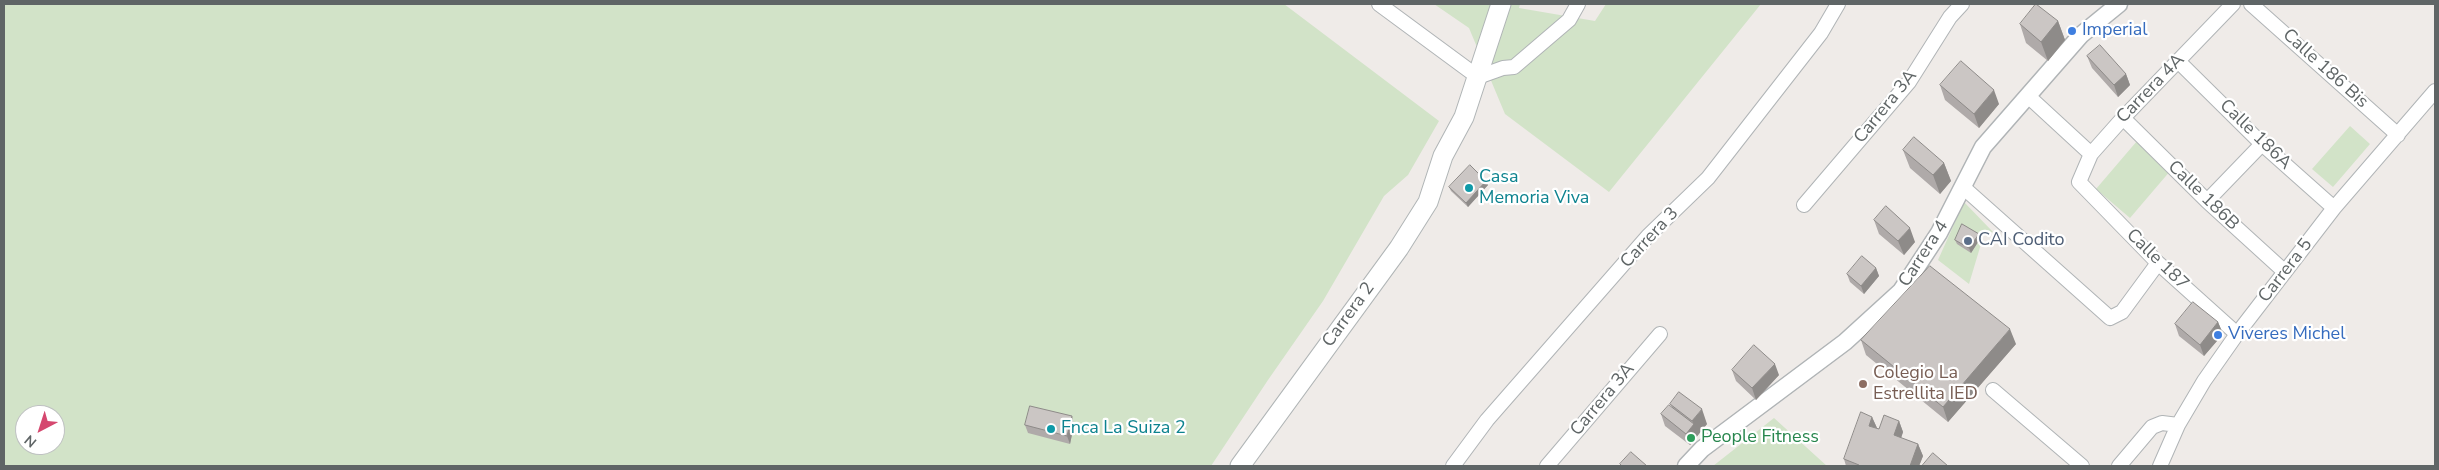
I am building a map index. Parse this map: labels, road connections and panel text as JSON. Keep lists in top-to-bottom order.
{
  "streets": {
    "main road": ["Carrera 2"],
    "street": [
      "Calle 186 Bis",
      "Carrera 4A",
      "Carrera 3A",
      "Calle 186A",
      "Calle 186B",
      "Carrera 3",
      "Carrera 4",
      "Calle 187",
      "Carrera 5"
    ]
  },
  "crossings": [
    ["Calle 186 Bis", "Carrera 5"],
    ["Carrera 4A", "Calle 186A"],
    ["Carrera 4A", "Calle 186B"],
    ["Carrera 4A", "Calle 187"],
    ["Calle 186A", "Carrera 5"],
    ["Calle 186B", "Carrera 5"],
    ["Calle 187", "Carrera 5"]
  ],
  "places": [
    "Imperial",
    "Casa Memoria Viva",
    "CAI Codito",
    "Viveres Michel",
    "Colegio La Estrellita IED",
    "Fnca La Suiza 2",
    "People Fitness"
  ],
  "north": "bottom left"
}
